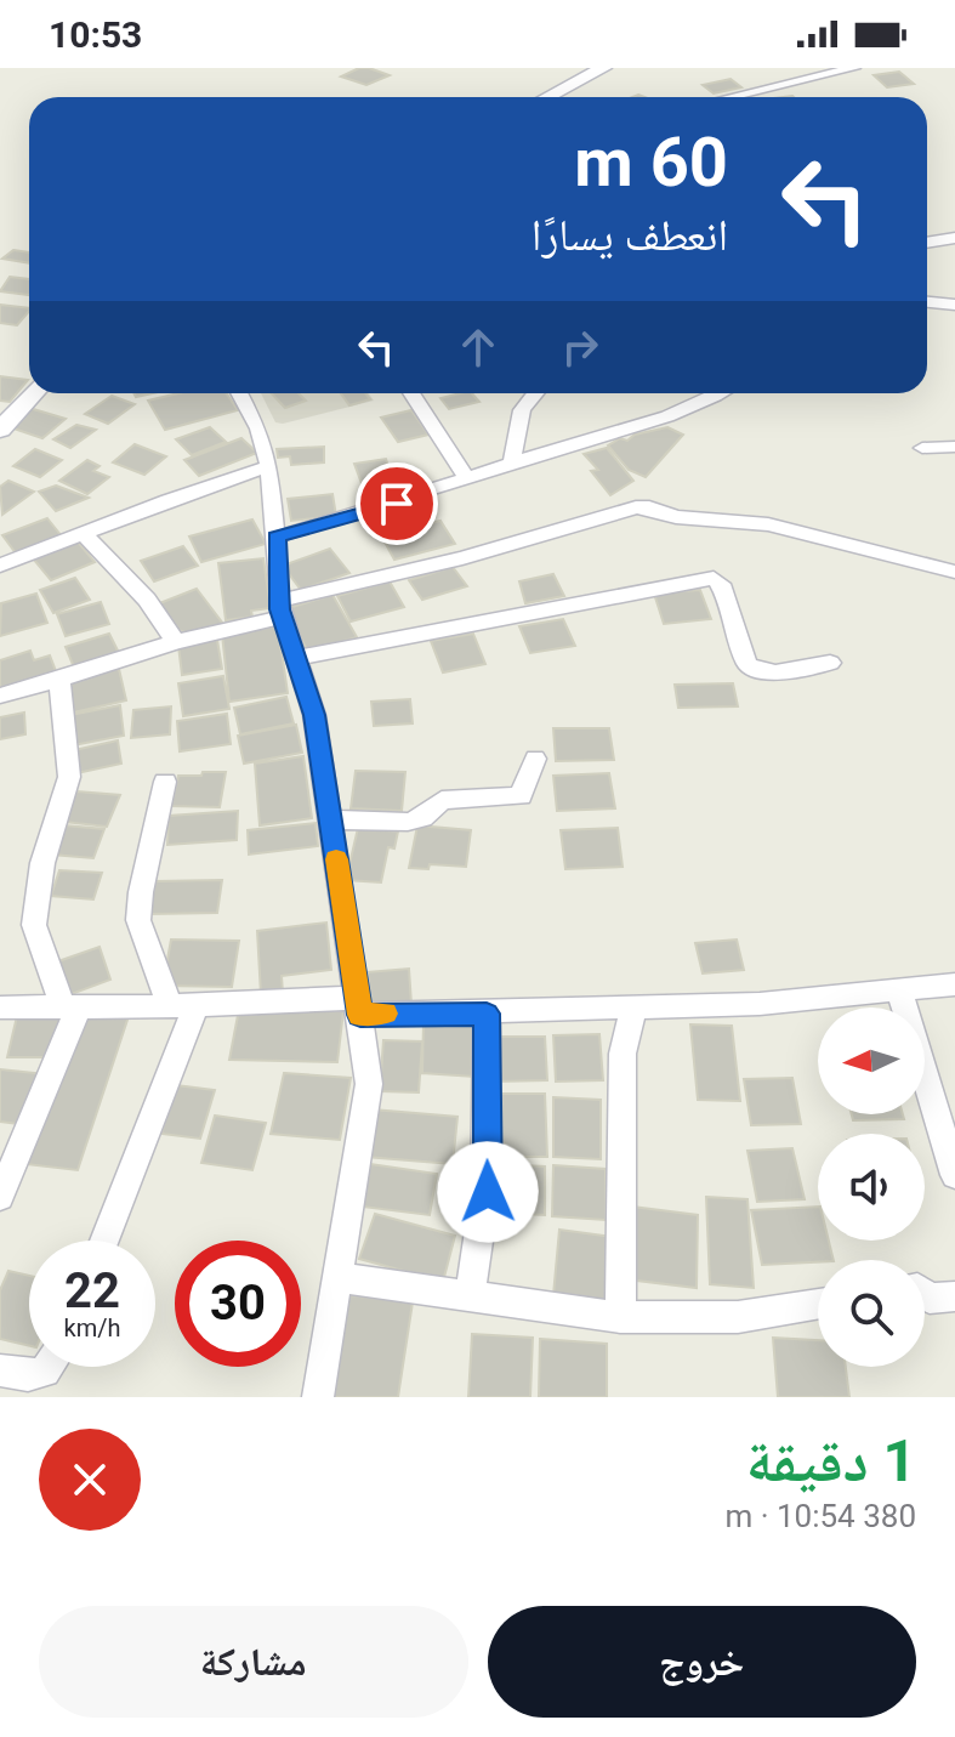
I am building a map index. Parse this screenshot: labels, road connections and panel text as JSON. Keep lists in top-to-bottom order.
{
  "north": "left",
  "page": {
    "status": "10:53",
    "turn": ["60 m", "انعطف يسارًا"],
    "speed": "22 km/h",
    "limit": "30",
    "heading": ["1 دقيقة", "380 m · 10:54"],
    "buttons": ["خروج", "مشاركة"]
  }
}
